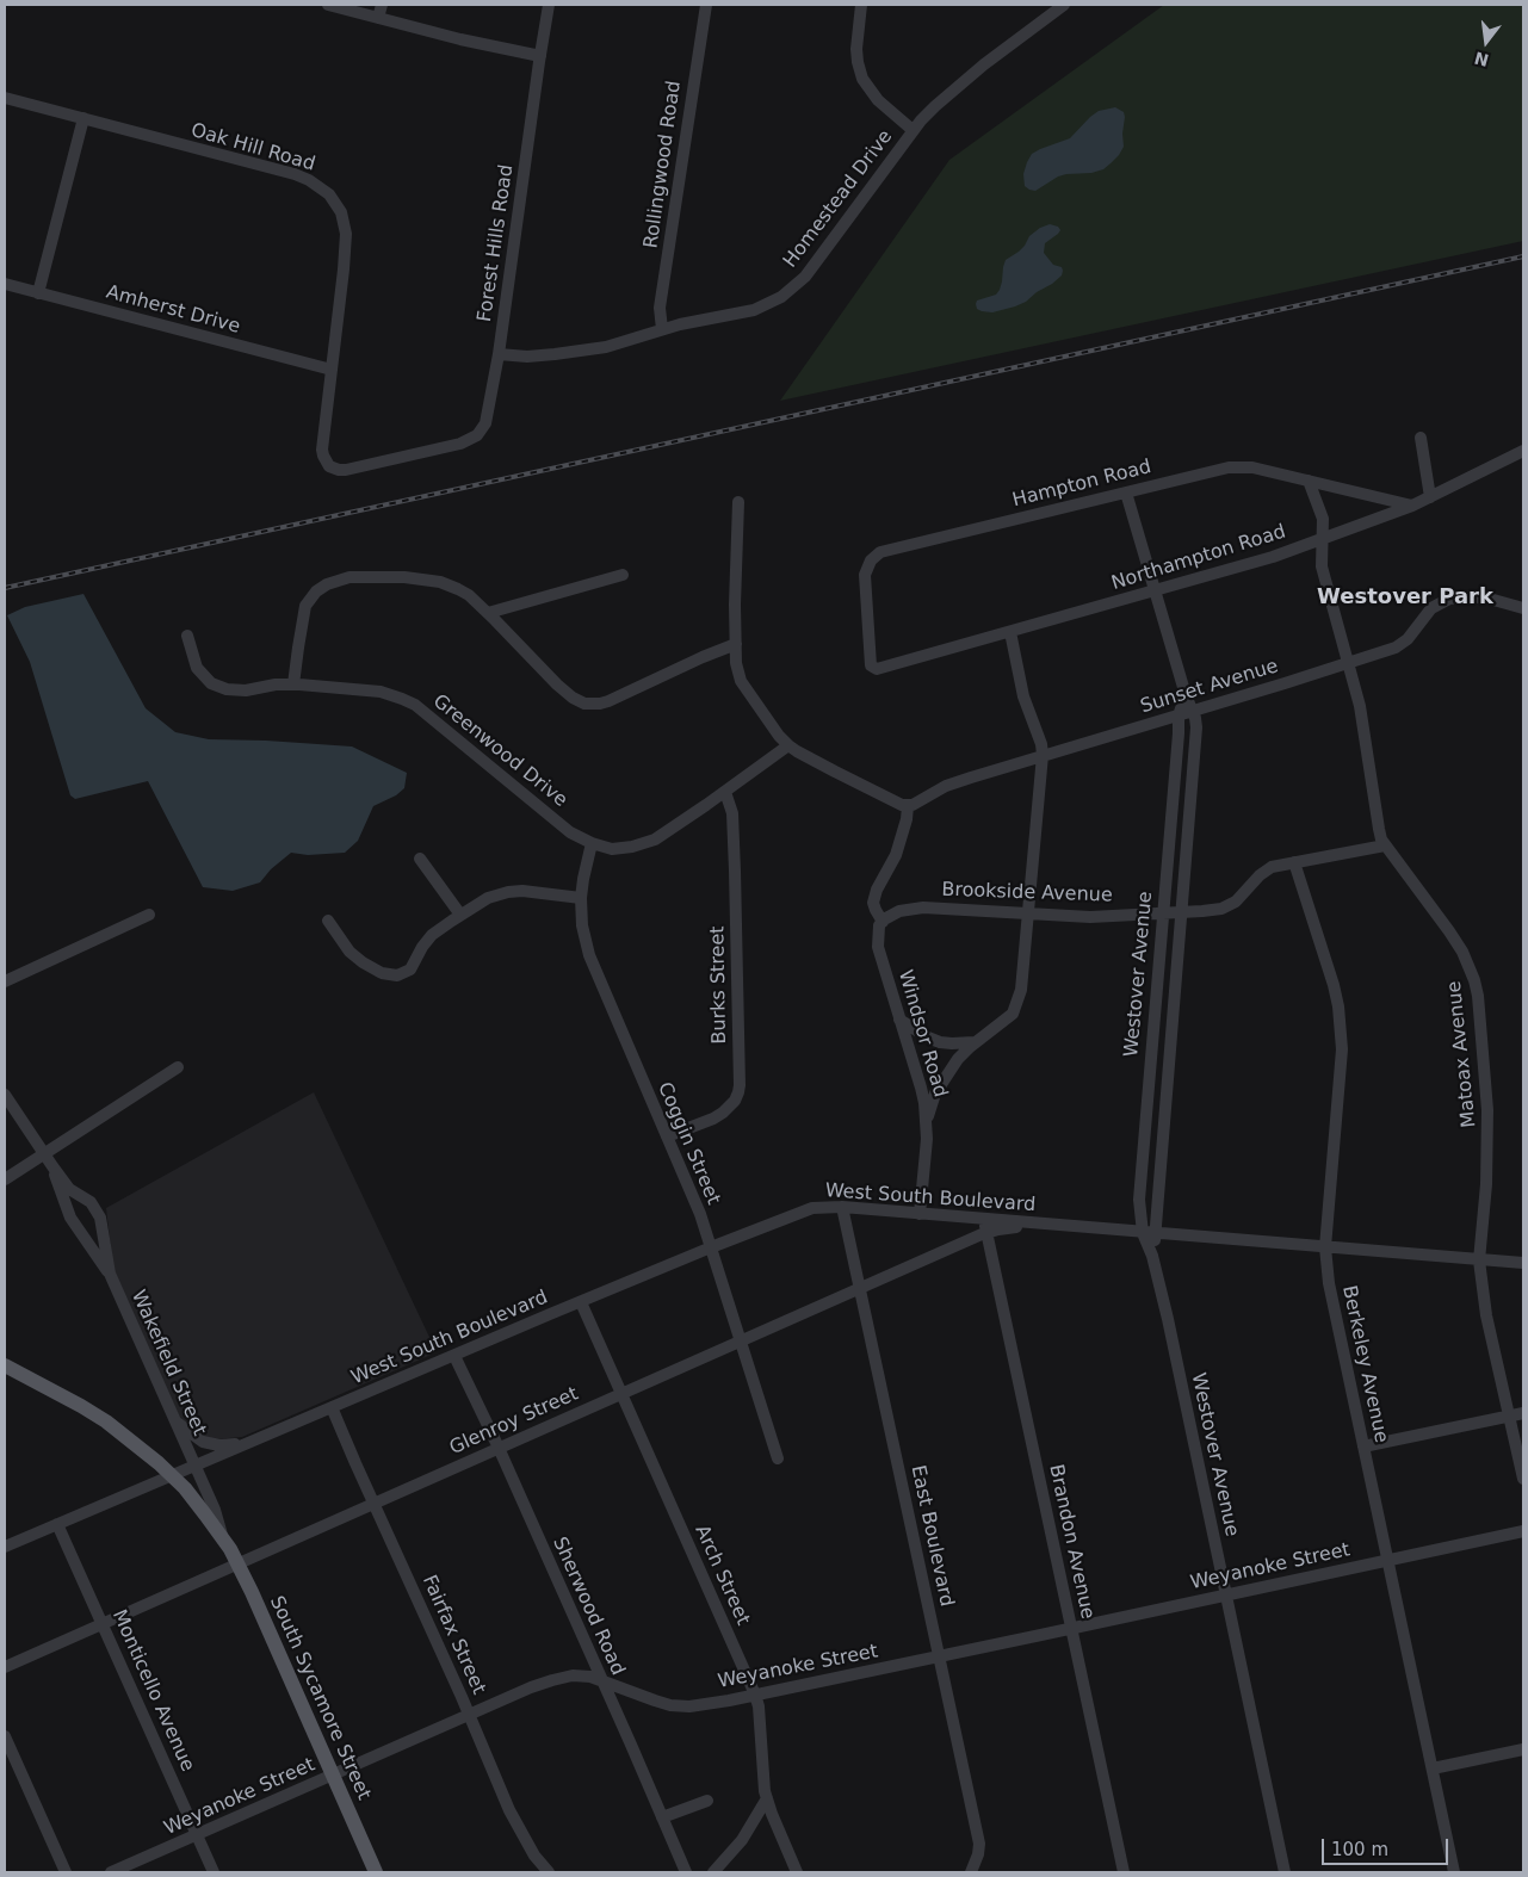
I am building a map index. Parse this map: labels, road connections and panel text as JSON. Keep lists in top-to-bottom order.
{
  "streets": {
    "main road": ["South Sycamore Street"],
    "street": [
      "Oak Hill Road",
      "Rollingwood Road",
      "Homestead Drive",
      "Forest Hills Road",
      "Amherst Drive",
      "Hampton Road",
      "Northampton Road",
      "Sunset Avenue",
      "Greenwood Drive",
      "Brookside Avenue",
      "Westover Avenue",
      "Burks Street",
      "Windsor Road",
      "Matoax Avenue",
      "Coggin Street",
      "West South Boulevard",
      "Wakefield Street",
      "Berkeley Avenue",
      "Glenroy Street",
      "East Boulevard",
      "Brandon Avenue",
      "Weyanoke Street",
      "Arch Street",
      "Sherwood Road",
      "Fairfax Street",
      "Monticello Avenue"
    ]
  },
  "crossings": [
    ["Oak Hill Road", "Forest Hills Road"],
    ["Oak Hill Road", "Amherst Drive"],
    ["Rollingwood Road", "Homestead Drive"],
    ["Homestead Drive", "Forest Hills Road"],
    ["Hampton Road", "Northampton Road"],
    ["Hampton Road", "Westover Avenue"],
    ["Hampton Road", "Matoax Avenue"],
    ["Northampton Road", "Westover Avenue"],
    ["Northampton Road", "Matoax Avenue"],
    ["Sunset Avenue", "Westover Avenue"],
    ["Sunset Avenue", "Matoax Avenue"],
    ["Greenwood Drive", "Burks Street"],
    ["Greenwood Drive", "Coggin Street"],
    ["Brookside Avenue", "Westover Avenue"],
    ["Brookside Avenue", "Windsor Road"],
    ["Brookside Avenue", "Matoax Avenue"],
    ["Brookside Avenue", "Berkeley Avenue"],
    ["Westover Avenue", "West South Boulevard"],
    ["Westover Avenue", "Weyanoke Street"],
    ["Burks Street", "Coggin Street"],
    ["Windsor Road", "West South Boulevard"],
    ["Matoax Avenue", "West South Boulevard"],
    ["Coggin Street", "West South Boulevard"],
    ["Coggin Street", "Glenroy Street"],
    ["West South Boulevard", "Wakefield Street"],
    ["West South Boulevard", "Berkeley Avenue"],
    ["West South Boulevard", "Glenroy Street"],
    ["West South Boulevard", "East Boulevard"],
    ["West South Boulevard", "Brandon Avenue"],
    ["West South Boulevard", "Arch Street"],
    ["West South Boulevard", "Sherwood Road"],
    ["West South Boulevard", "Fairfax Street"],
    ["West South Boulevard", "Monticello Avenue"],
    ["West South Boulevard", "South Sycamore Street"],
    ["Wakefield Street", "South Sycamore Street"],
    ["Berkeley Avenue", "Weyanoke Street"],
    ["Glenroy Street", "East Boulevard"],
    ["Glenroy Street", "Brandon Avenue"],
    ["Glenroy Street", "Arch Street"],
    ["Glenroy Street", "Sherwood Road"],
    ["Glenroy Street", "Fairfax Street"],
    ["Glenroy Street", "Monticello Avenue"],
    ["Glenroy Street", "South Sycamore Street"],
    ["East Boulevard", "Weyanoke Street"],
    ["Brandon Avenue", "Weyanoke Street"],
    ["Weyanoke Street", "Arch Street"],
    ["Weyanoke Street", "Sherwood Road"],
    ["Weyanoke Street", "Fairfax Street"],
    ["Weyanoke Street", "Monticello Avenue"],
    ["Weyanoke Street", "South Sycamore Street"]
  ],
  "districts": ["Westover Park"],
  "scale_bar": "100 m",
  "north": "bottom"
}
